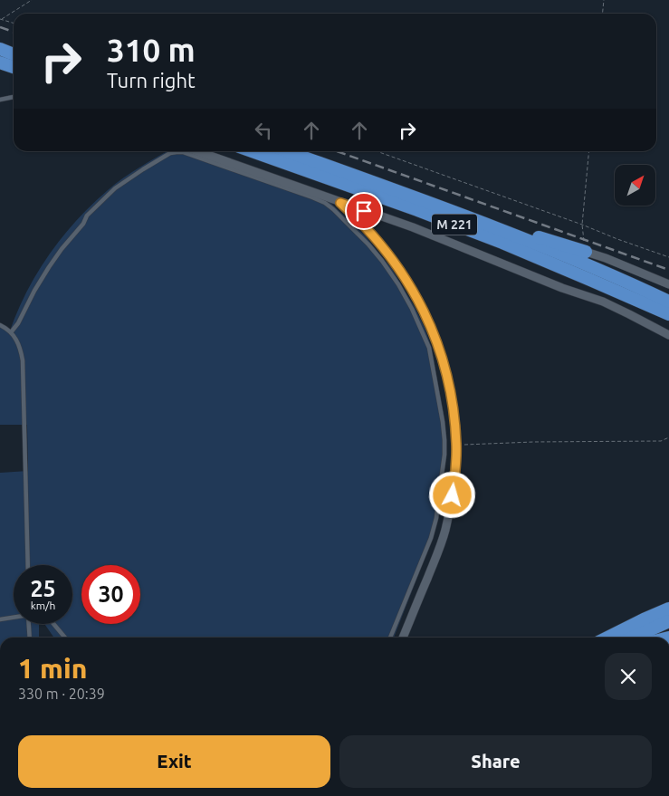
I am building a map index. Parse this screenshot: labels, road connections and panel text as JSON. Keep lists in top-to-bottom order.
{
  "streets": {
    "highway": ["M 221"]
  },
  "north": "top right",
  "page": {
    "turn": ["310 m", "Turn right"],
    "speed": "25 km/h",
    "limit": "30",
    "heading": ["1 min", "330 m · 20:39"],
    "buttons": ["Exit", "Share"]
  }
}
